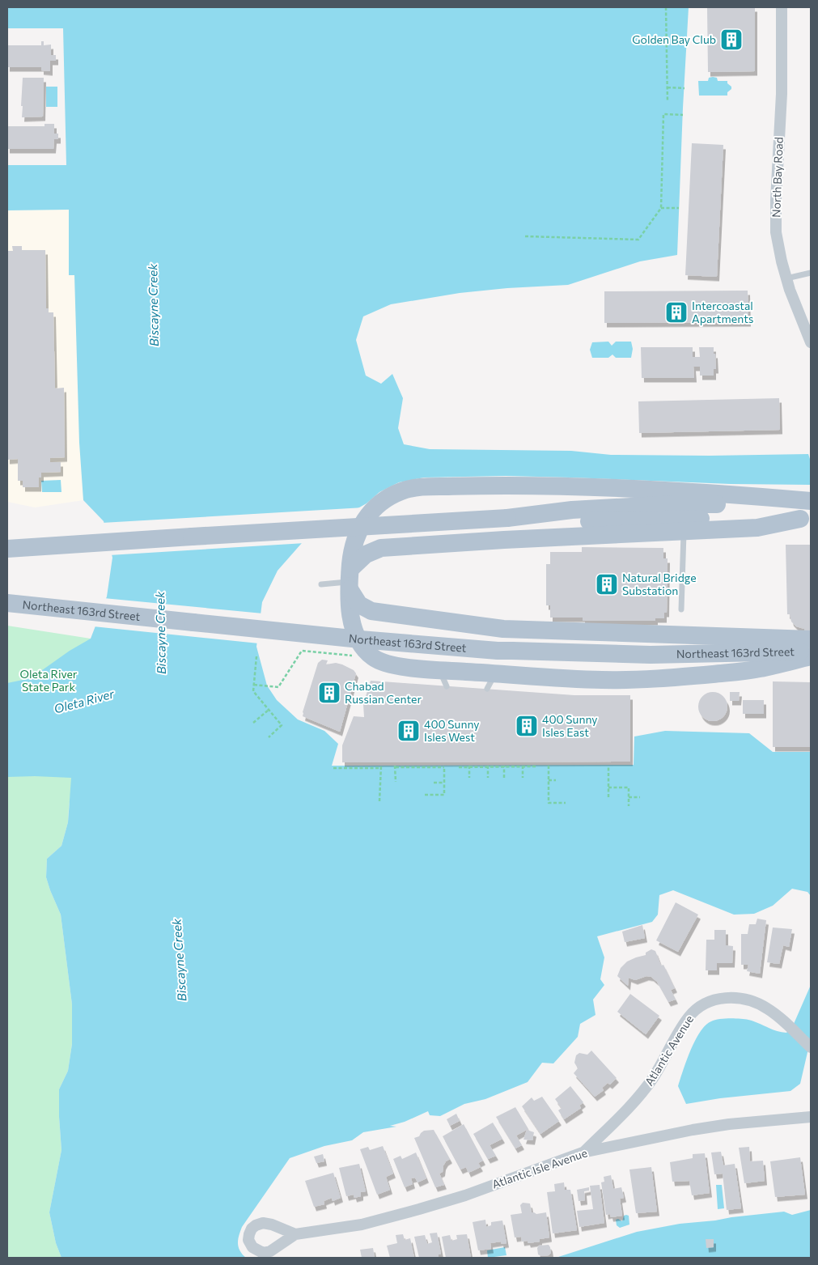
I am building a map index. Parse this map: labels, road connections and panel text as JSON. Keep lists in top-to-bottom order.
{
  "streets": {
    "main road": ["Northeast 163rd Street"],
    "street": ["North Bay Road", "Atlantic Avenue", "Atlantic Isle Avenue"]
  },
  "crossings": [
    ["Atlantic Avenue", "Atlantic Isle Avenue"]
  ],
  "water": ["Biscayne Creek", "Oleta River"],
  "parks": ["Oleta River State Park"],
  "places": {
    "building": [
      "Golden Bay Club",
      "Intercoastal Apartments",
      "Natural Bridge Substation",
      "Chabad Russian Center",
      "400 Sunny Isles East",
      "400 Sunny Isles West"
    ]
  }
}
